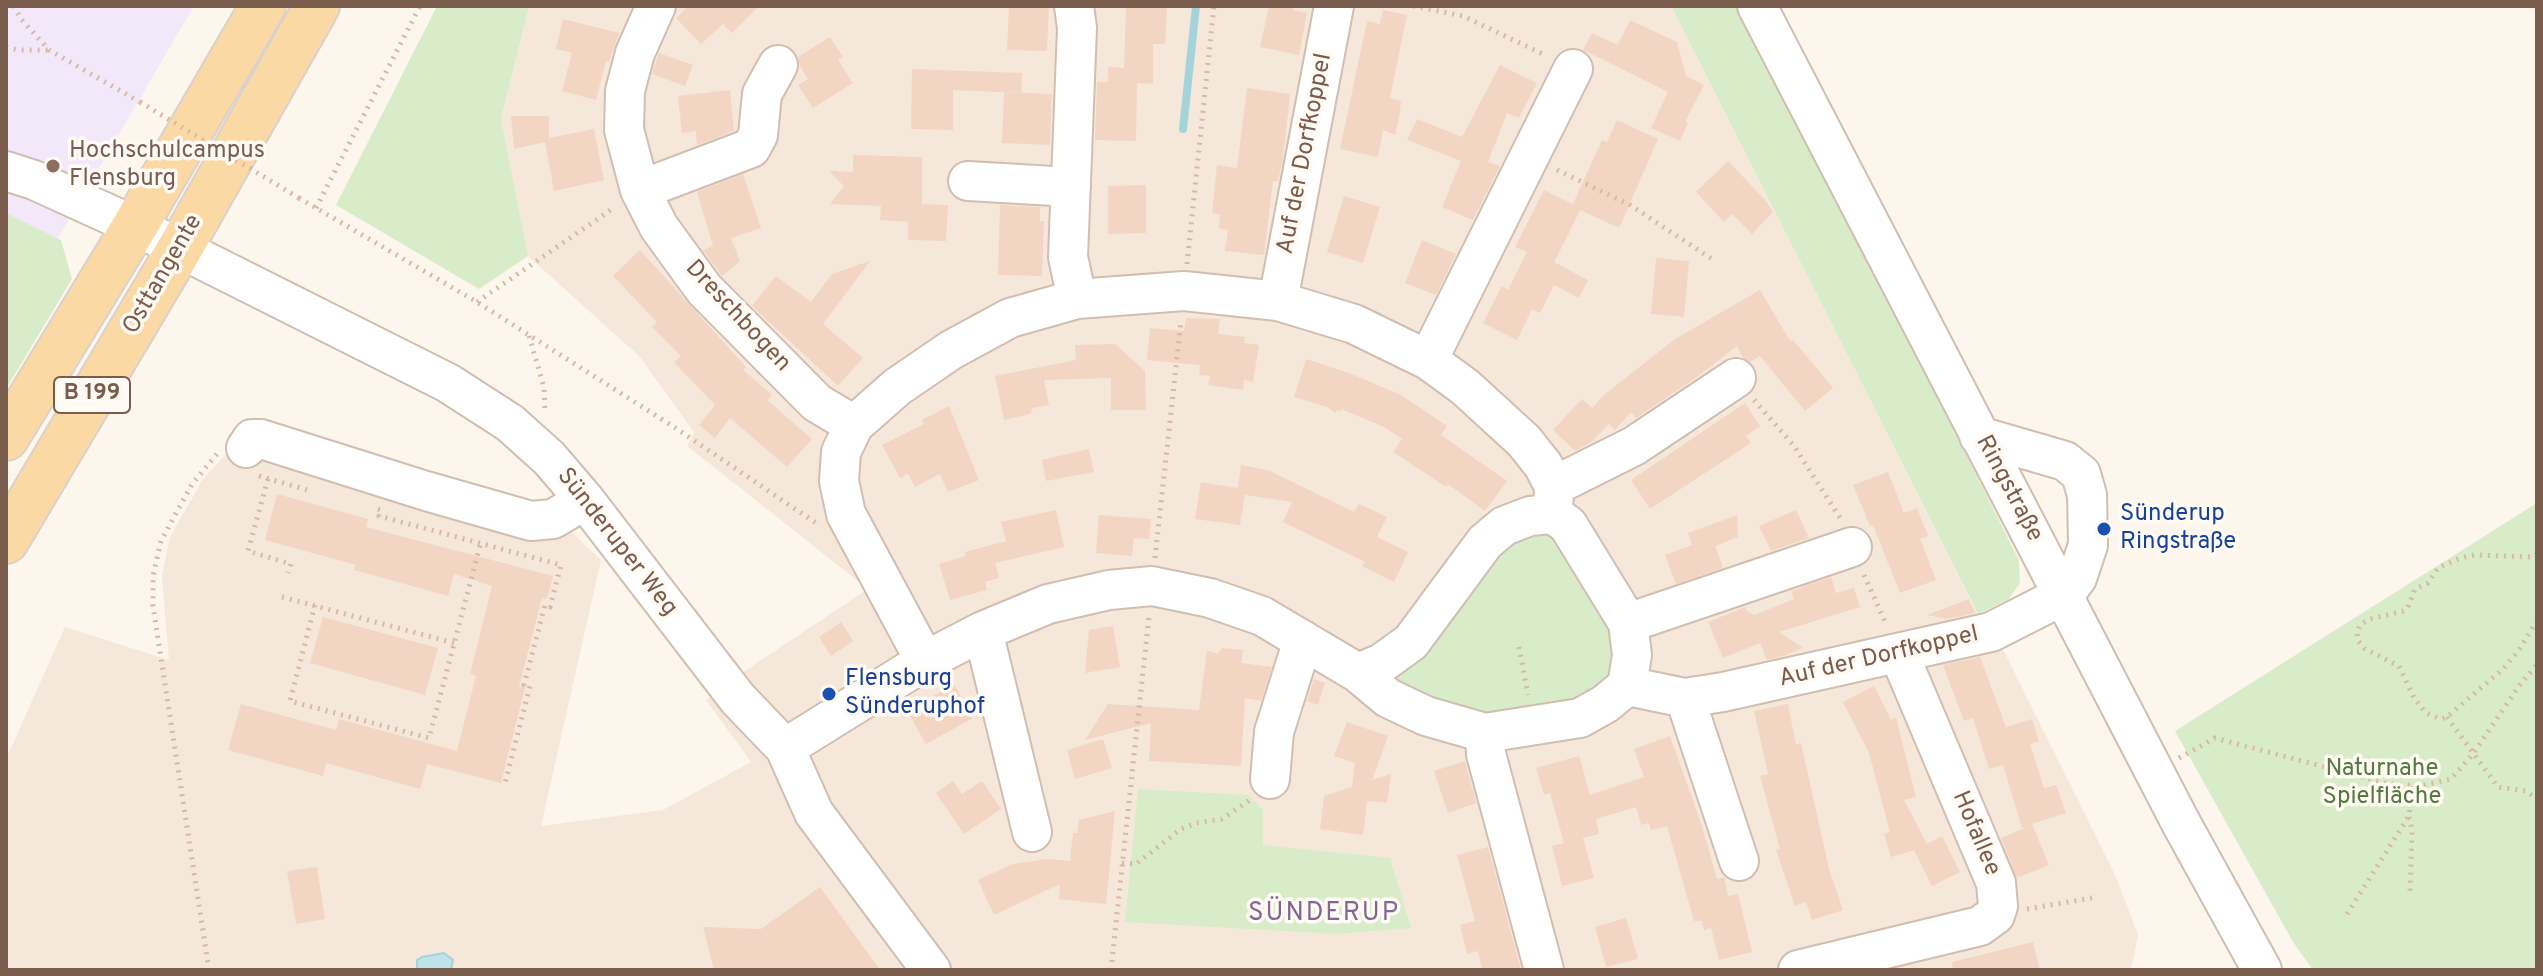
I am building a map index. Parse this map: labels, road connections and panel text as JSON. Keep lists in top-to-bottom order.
{
  "streets": {
    "main road": ["Osttangente", "B 199"],
    "street": [
      "Auf der Dorfkoppel",
      "Dreschbogen",
      "Ringstraße",
      "Sünderuper Weg",
      "Hofallee"
    ]
  },
  "crossings": [
    ["Auf der Dorfkoppel", "Ringstraße"],
    ["Auf der Dorfkoppel", "Hofallee"],
    ["Osttangente", "Sünderuper Weg"]
  ],
  "districts": ["SÜNDERUP"],
  "parks": ["Naturnahe Spielfläche"],
  "places": ["Hochschulcampus Flensburg", "Sünderup Ringstraße", "Flensburg Sünderuphof"]
}
